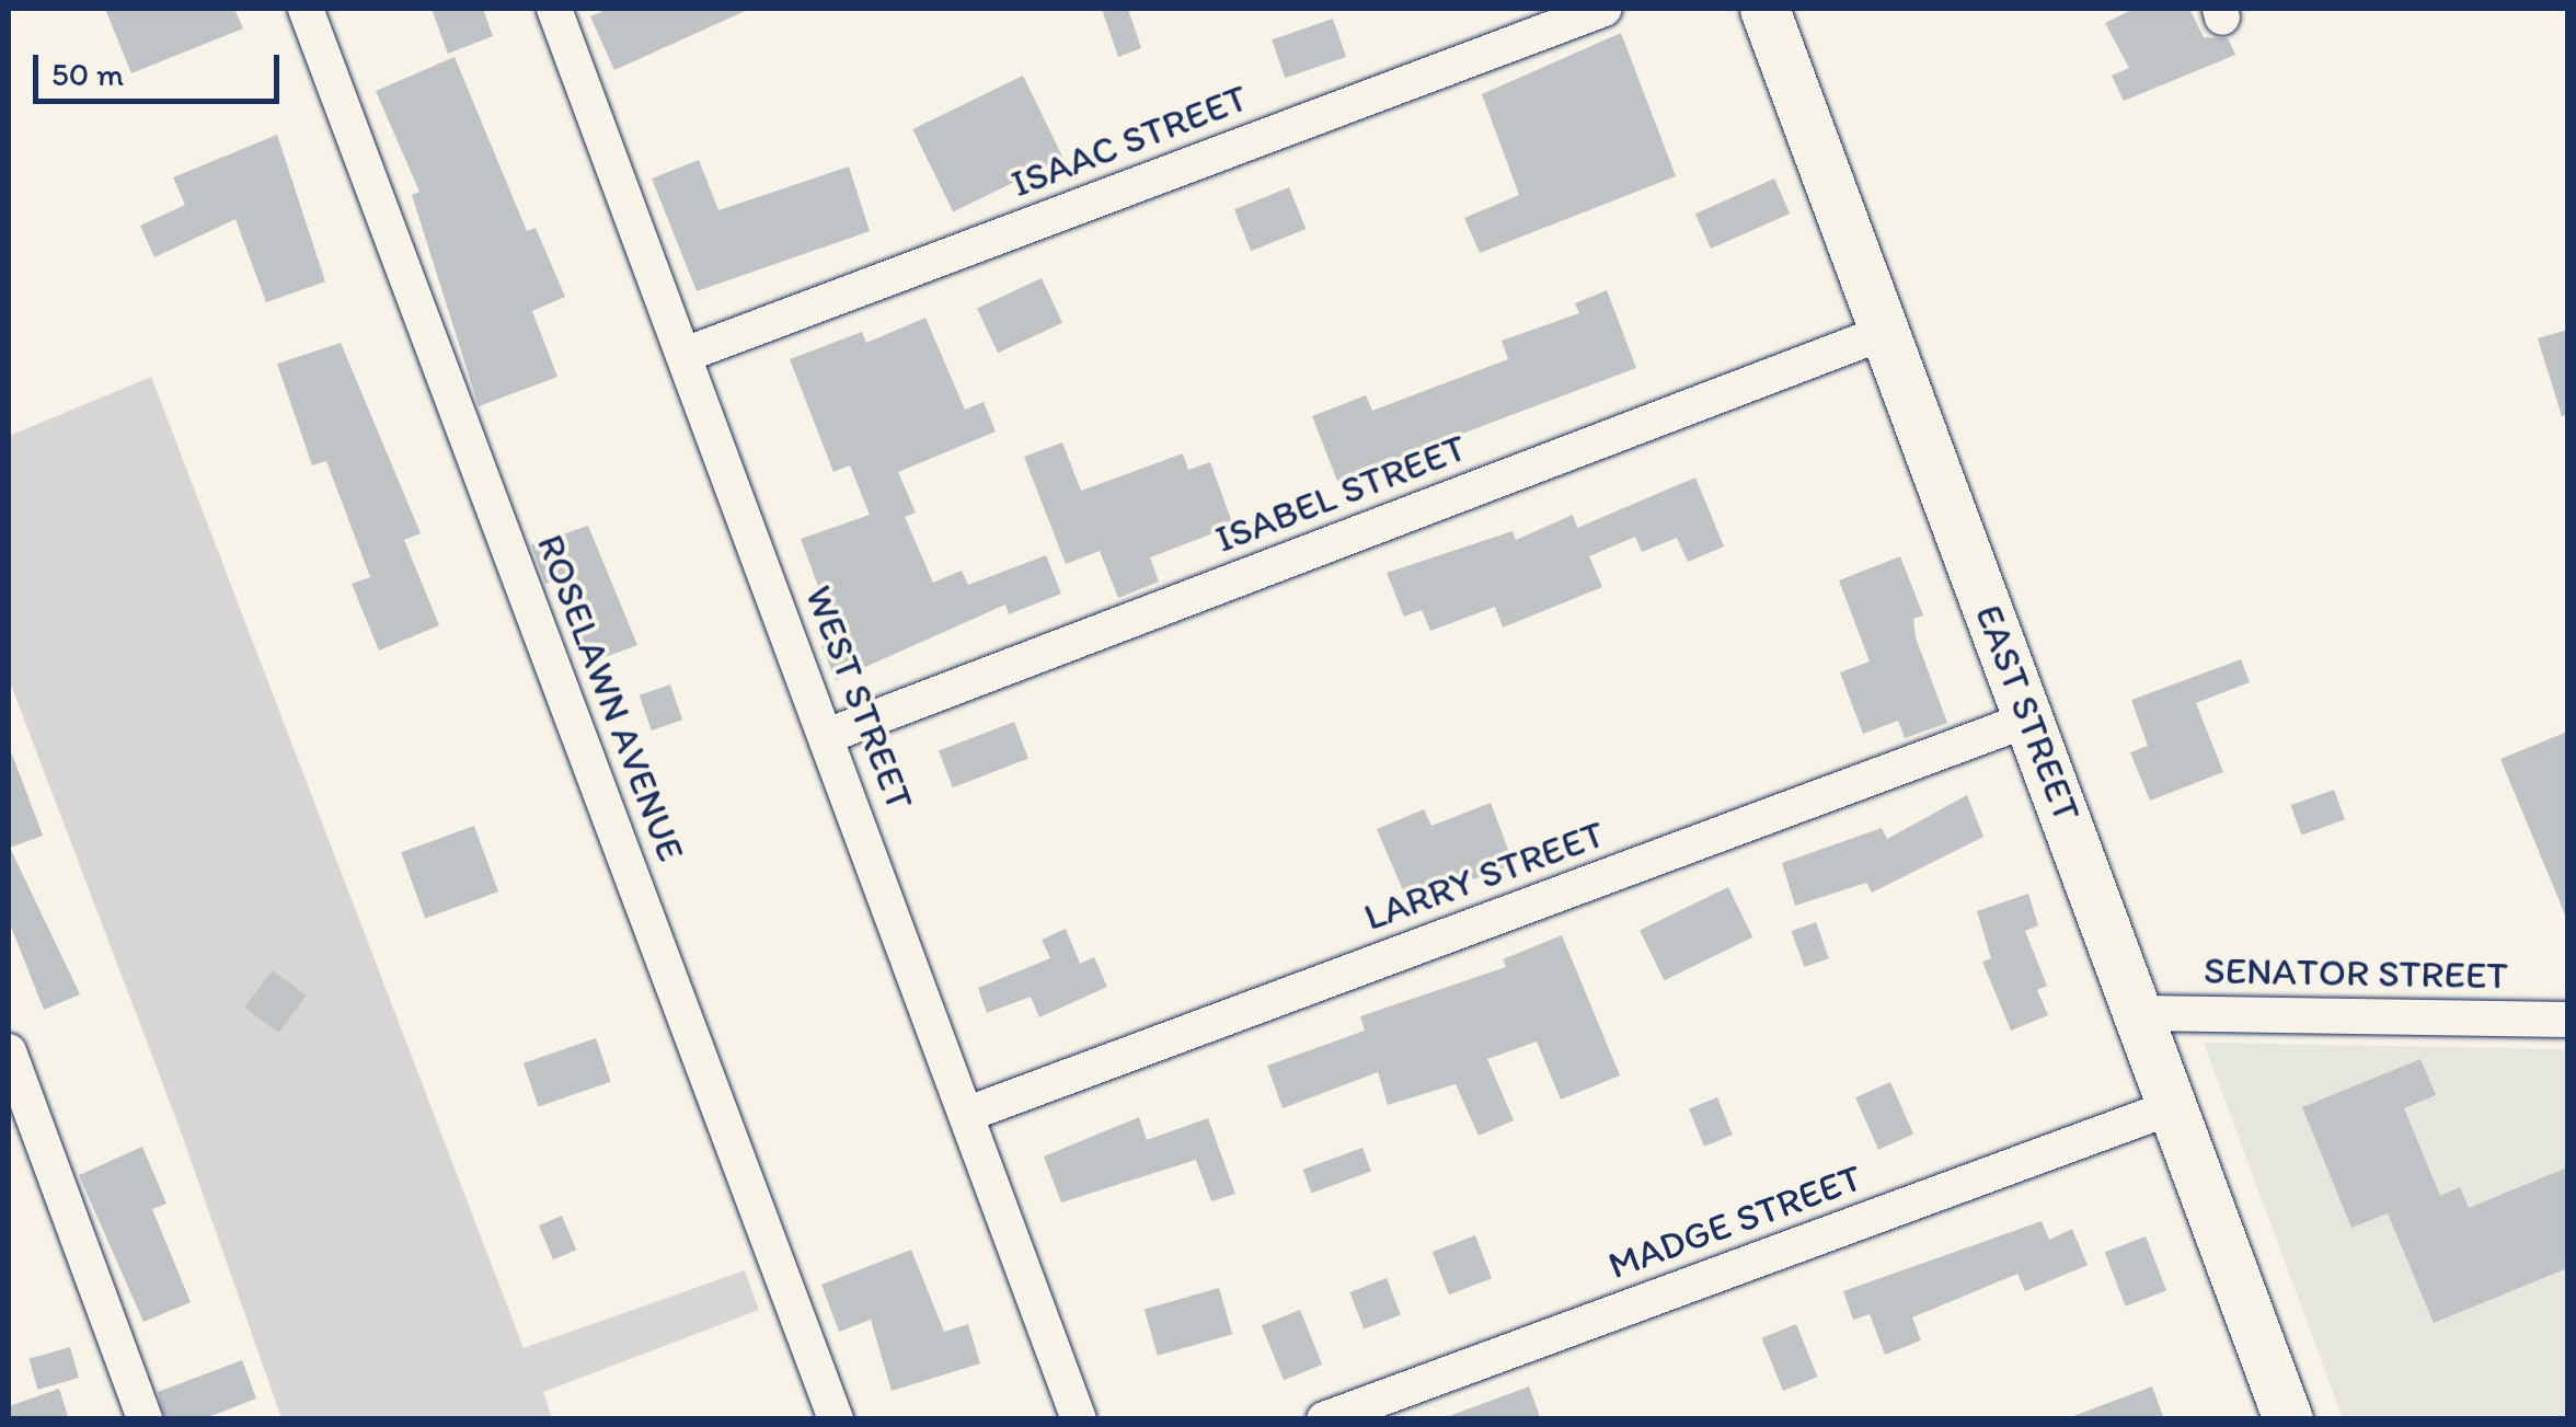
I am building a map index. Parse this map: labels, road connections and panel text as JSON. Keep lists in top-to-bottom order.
{
  "streets": {
    "street": [
      "ISAAC STREET",
      "ISABEL STREET",
      "ROSELAWN AVENUE",
      "WEST STREET",
      "EAST STREET",
      "LARRY STREET",
      "SENATOR STREET",
      "MADGE STREET"
    ]
  },
  "crossings": [
    ["ISAAC STREET", "WEST STREET"],
    ["ISABEL STREET", "WEST STREET"],
    ["ISABEL STREET", "EAST STREET"],
    ["WEST STREET", "LARRY STREET"],
    ["EAST STREET", "LARRY STREET"],
    ["EAST STREET", "SENATOR STREET"],
    ["EAST STREET", "MADGE STREET"]
  ],
  "scale_bar": "50 m"
}
